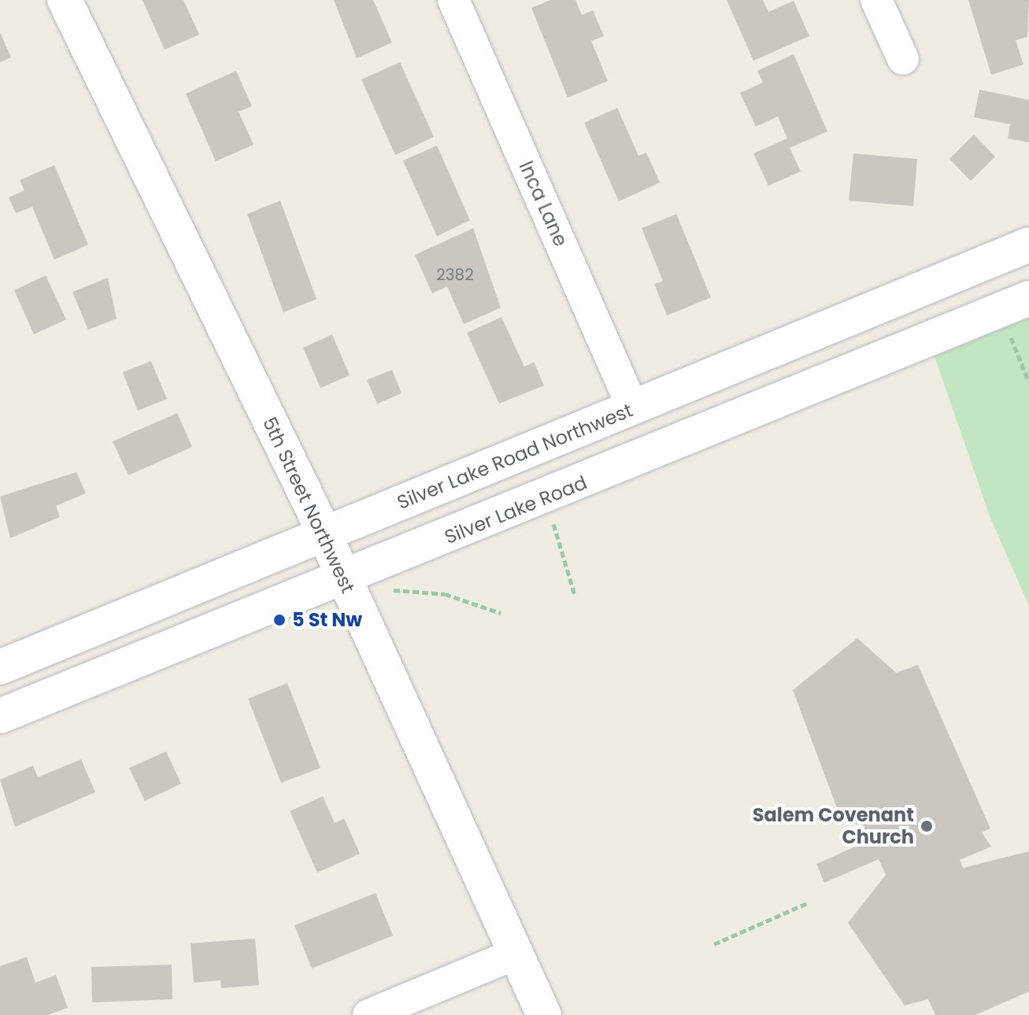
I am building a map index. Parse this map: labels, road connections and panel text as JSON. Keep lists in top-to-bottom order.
{
  "streets": {
    "main road": ["Silver Lake Road Northwest", "5th Street Northwest", "Silver Lake Road"],
    "street": ["Inca Lane"]
  },
  "crossings": [
    ["Inca Lane", "Silver Lake Road Northwest"],
    ["Silver Lake Road Northwest", "5th Street Northwest"],
    ["5th Street Northwest", "Silver Lake Road"]
  ],
  "places": ["5 St Nw", "Salem Covenant Church"],
  "house_numbers": ["2382"]
}
